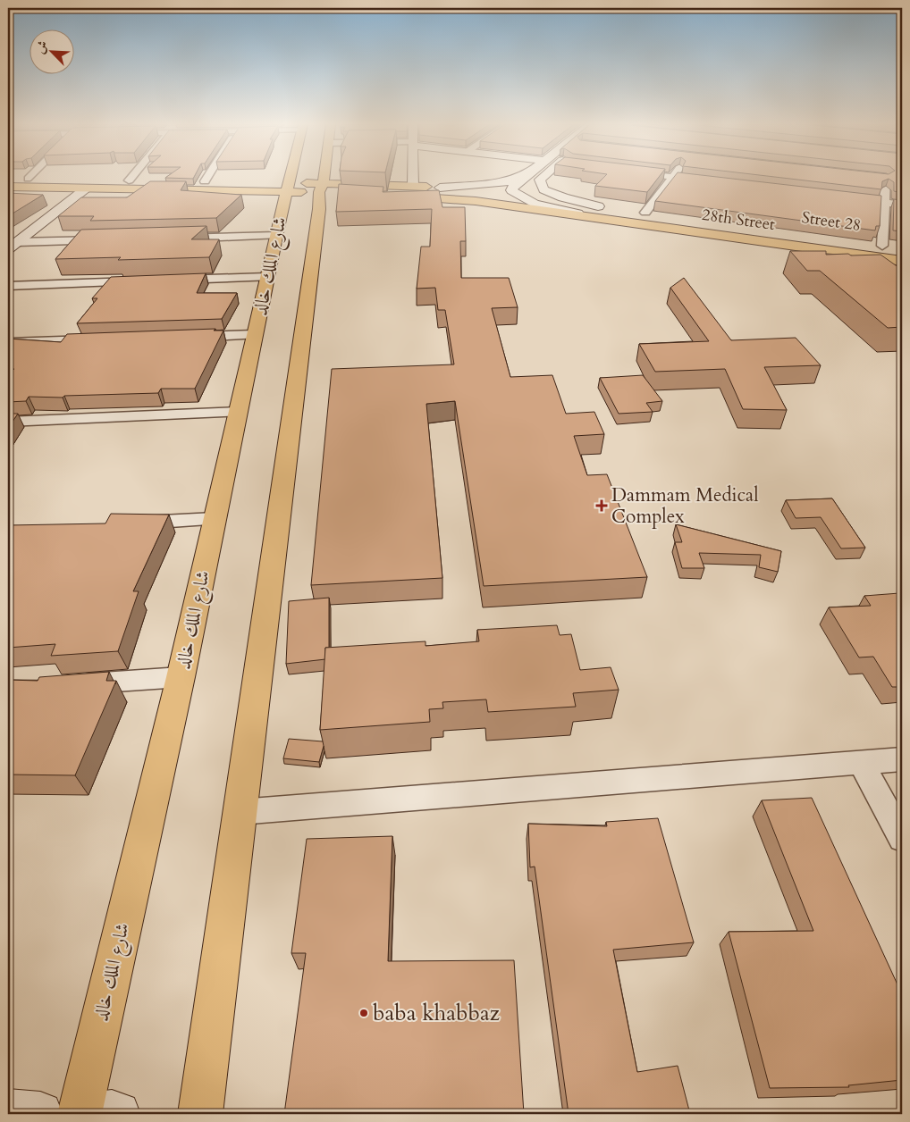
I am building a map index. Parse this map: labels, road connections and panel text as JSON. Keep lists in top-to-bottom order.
{
  "streets": {
    "main road": ["28th Street", "Street 28", "شارع الملك خالد"]
  },
  "crossings": [
    ["28th Street", "شارع الملك خالد"]
  ],
  "places": {
    "health": ["Dammam Medical Complex"],
    "other": ["baba khabbaz"]
  },
  "north": "top left"
}
